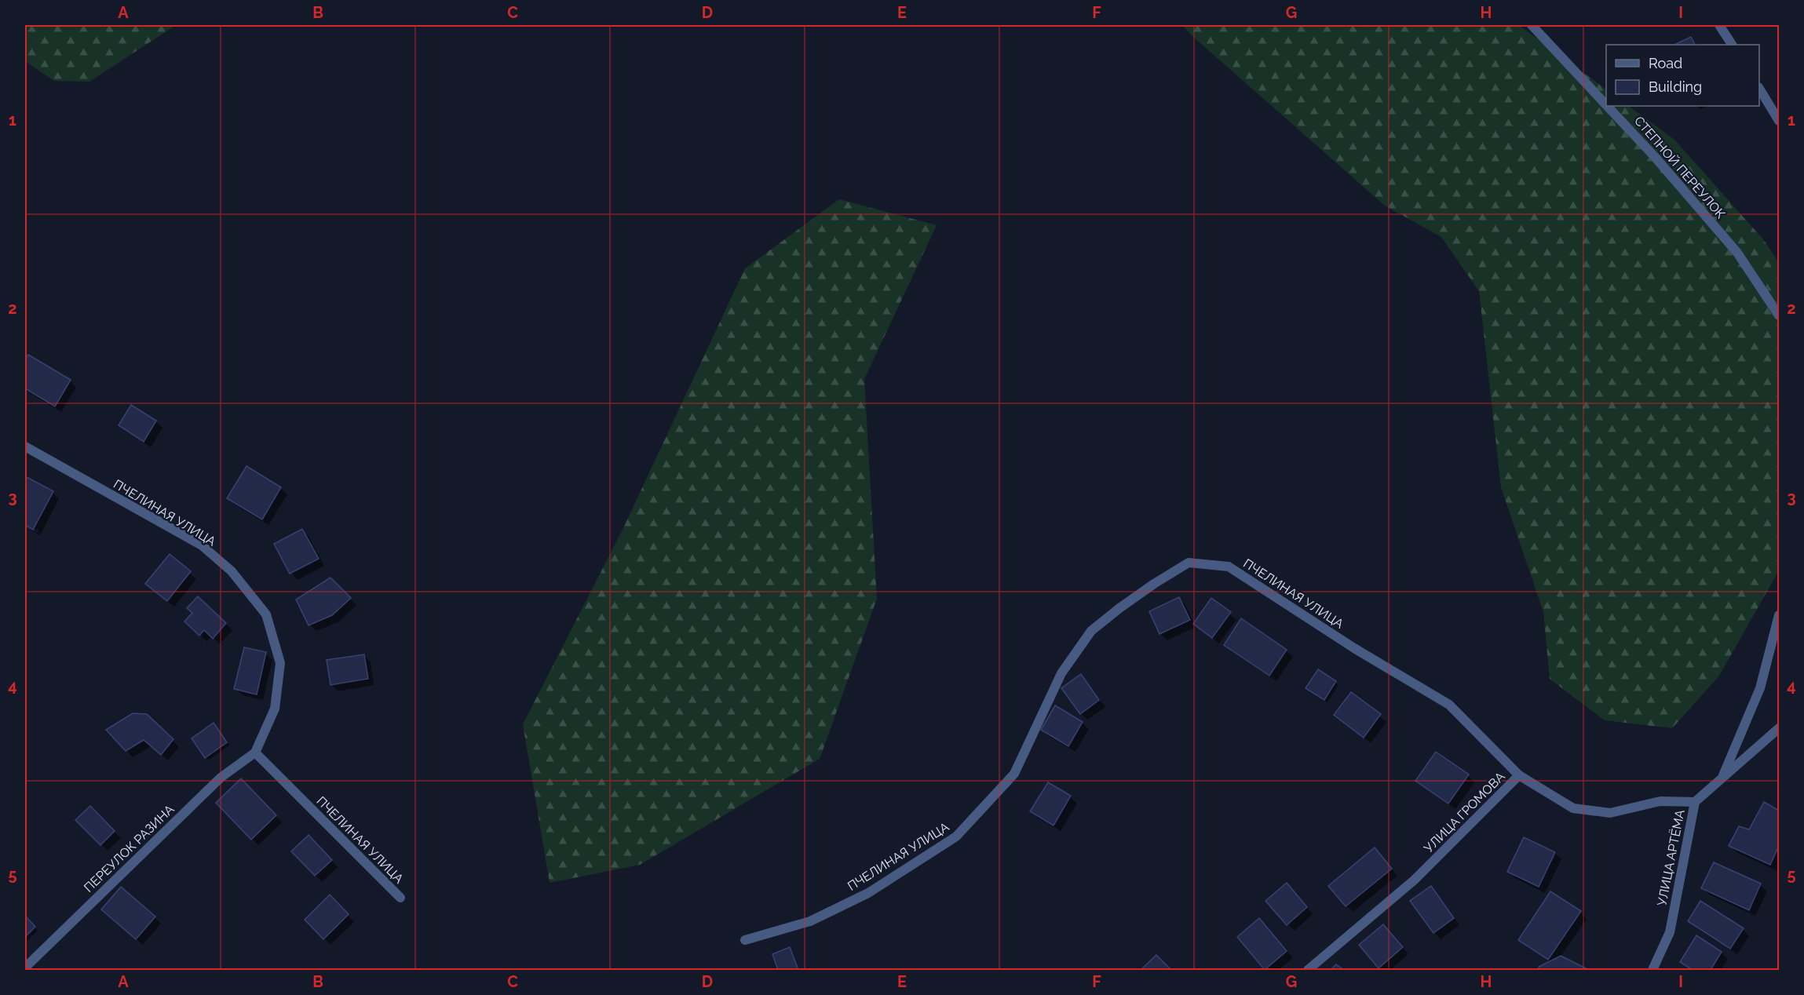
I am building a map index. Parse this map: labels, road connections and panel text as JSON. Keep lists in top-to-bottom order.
{
  "streets": {
    "street": [
      "СТЕПНОЙ ПЕРЕУЛОК",
      "ПЧЕЛИНАЯ УЛИЦА",
      "УЛИЦА ГРОМОВА",
      "ПЕРЕУЛОК РАЗИНА",
      "УЛИЦА АРТЁМА"
    ]
  },
  "crossings": [
    ["ПЧЕЛИНАЯ УЛИЦА", "УЛИЦА ГРОМОВА"],
    ["ПЧЕЛИНАЯ УЛИЦА", "ПЕРЕУЛОК РАЗИНА"],
    ["УЛИЦА ГРОМОВА", "УЛИЦА АРТЁМА"]
  ],
  "legend": ["Road", "Building"],
  "grid": {
    "columns": [
      "A",
      "B",
      "C",
      "D",
      "E",
      "F",
      "G",
      "H",
      "I"
    ],
    "rows": [
      "1",
      "2",
      "3",
      "4",
      "5"
    ]
  }
}
